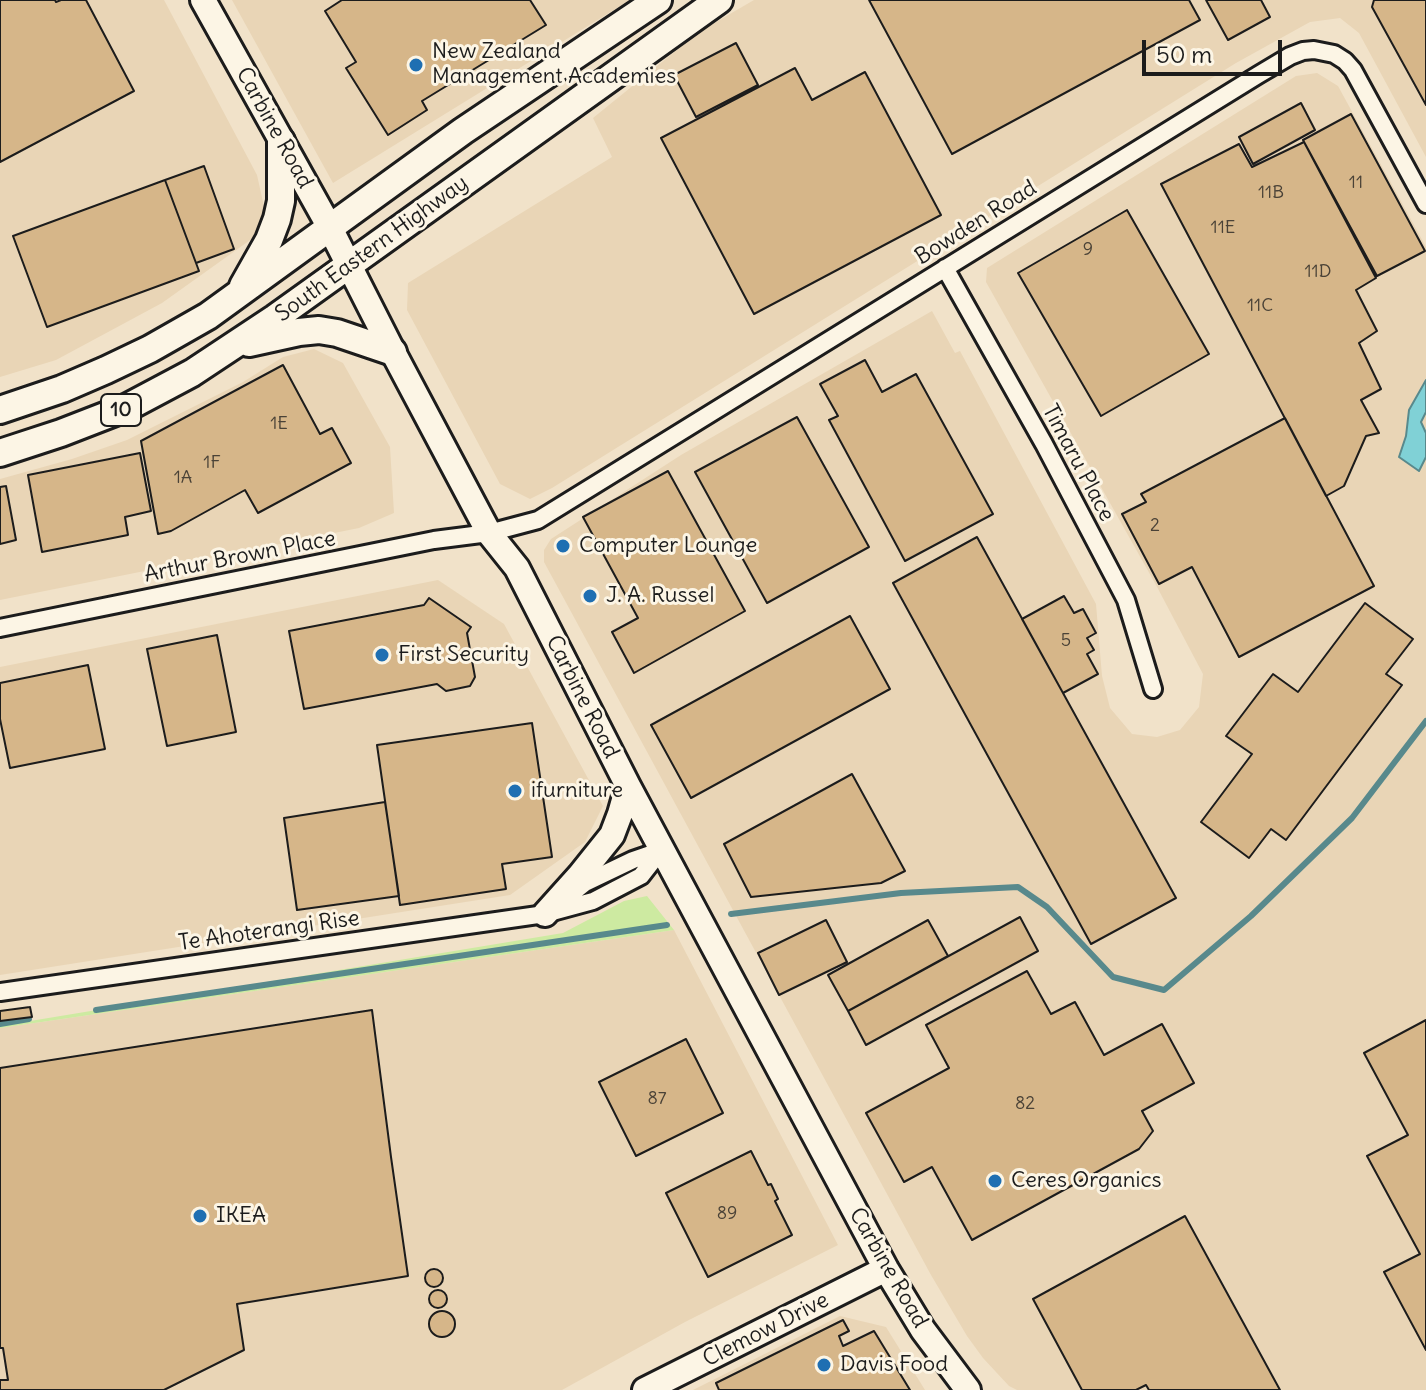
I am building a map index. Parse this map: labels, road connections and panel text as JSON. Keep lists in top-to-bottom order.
{
  "streets": {
    "main road": [
      "Carbine Road",
      "South Eastern Highway",
      "10",
      "Clemow Drive"
    ],
    "street": [
      "Bowden Road",
      "Timaru Place",
      "Arthur Brown Place",
      "Te Ahoterangi Rise"
    ]
  },
  "crossings": [
    ["Carbine Road", "Bowden Road"],
    ["Carbine Road", "South Eastern Highway"],
    ["Carbine Road", "Arthur Brown Place"],
    ["Carbine Road", "Te Ahoterangi Rise"],
    ["Carbine Road", "Clemow Drive"],
    ["Bowden Road", "Timaru Place"],
    ["Bowden Road", "Arthur Brown Place"]
  ],
  "places": [
    "New Zealand Management Academies",
    "Computer Lounge",
    "J. A. Russel",
    "First Security",
    "ifurniture",
    "Ceres Organics",
    "IKEA",
    "Davis Food"
  ],
  "house_numbers": [
    "11",
    "11B",
    "11E",
    "9",
    "11D",
    "11C",
    "1E",
    "1F",
    "1A",
    "2",
    "5",
    "87",
    "82",
    "89"
  ],
  "scale_bar": "50 m"
}
